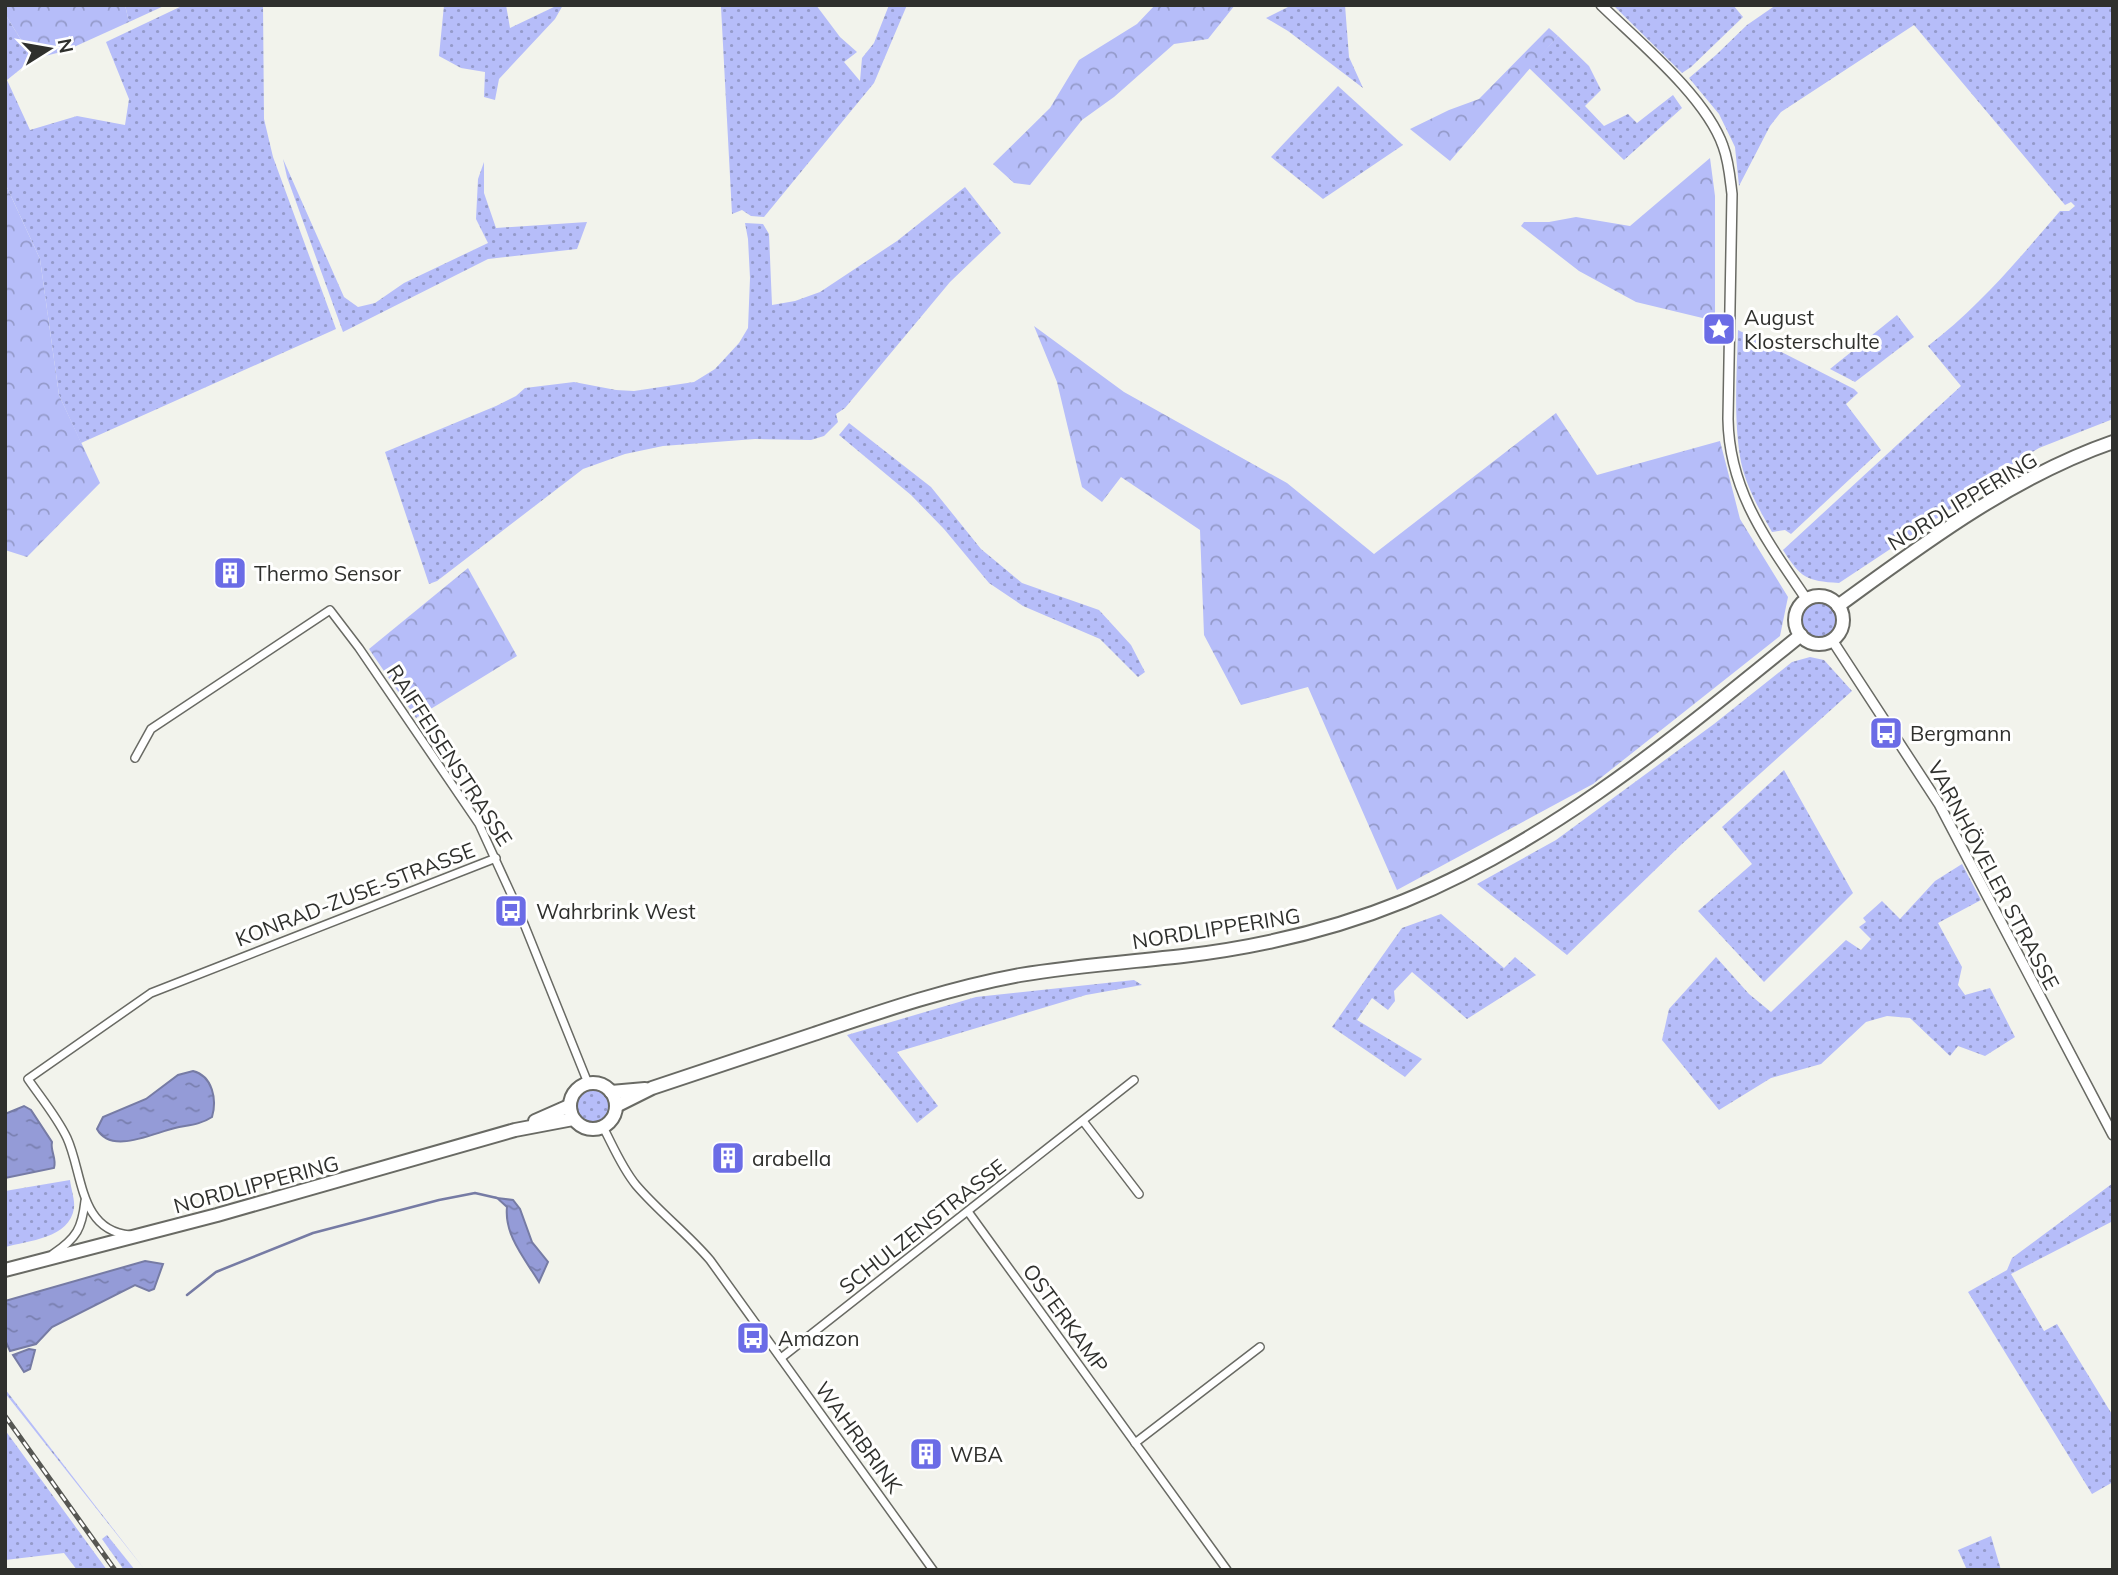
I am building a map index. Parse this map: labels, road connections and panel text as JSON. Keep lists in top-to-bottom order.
{
  "streets": {
    "main road": ["NORDLIPPERING"],
    "street": [
      "RAIFFEISENSTRASSE",
      "VARNHÖVELER STRASSE",
      "KONRAD-ZUSE-STRASSE",
      "SCHULZENSTRASSE",
      "OSTERKAMP",
      "WAHRBRINK"
    ]
  },
  "crossings": [
    ["NORDLIPPERING", "RAIFFEISENSTRASSE"],
    ["NORDLIPPERING", "VARNHÖVELER STRASSE"],
    ["NORDLIPPERING", "WAHRBRINK"],
    ["RAIFFEISENSTRASSE", "KONRAD-ZUSE-STRASSE"],
    ["RAIFFEISENSTRASSE", "WAHRBRINK"],
    ["SCHULZENSTRASSE", "OSTERKAMP"],
    ["SCHULZENSTRASSE", "WAHRBRINK"]
  ],
  "places": {
    "place": ["August Klosterschulte"],
    "building": ["Thermo Sensor", "arabella", "WBA"],
    "bus stop": ["Bergmann", "Wahrbrink West", "Amazon"]
  },
  "north": "right"
}
